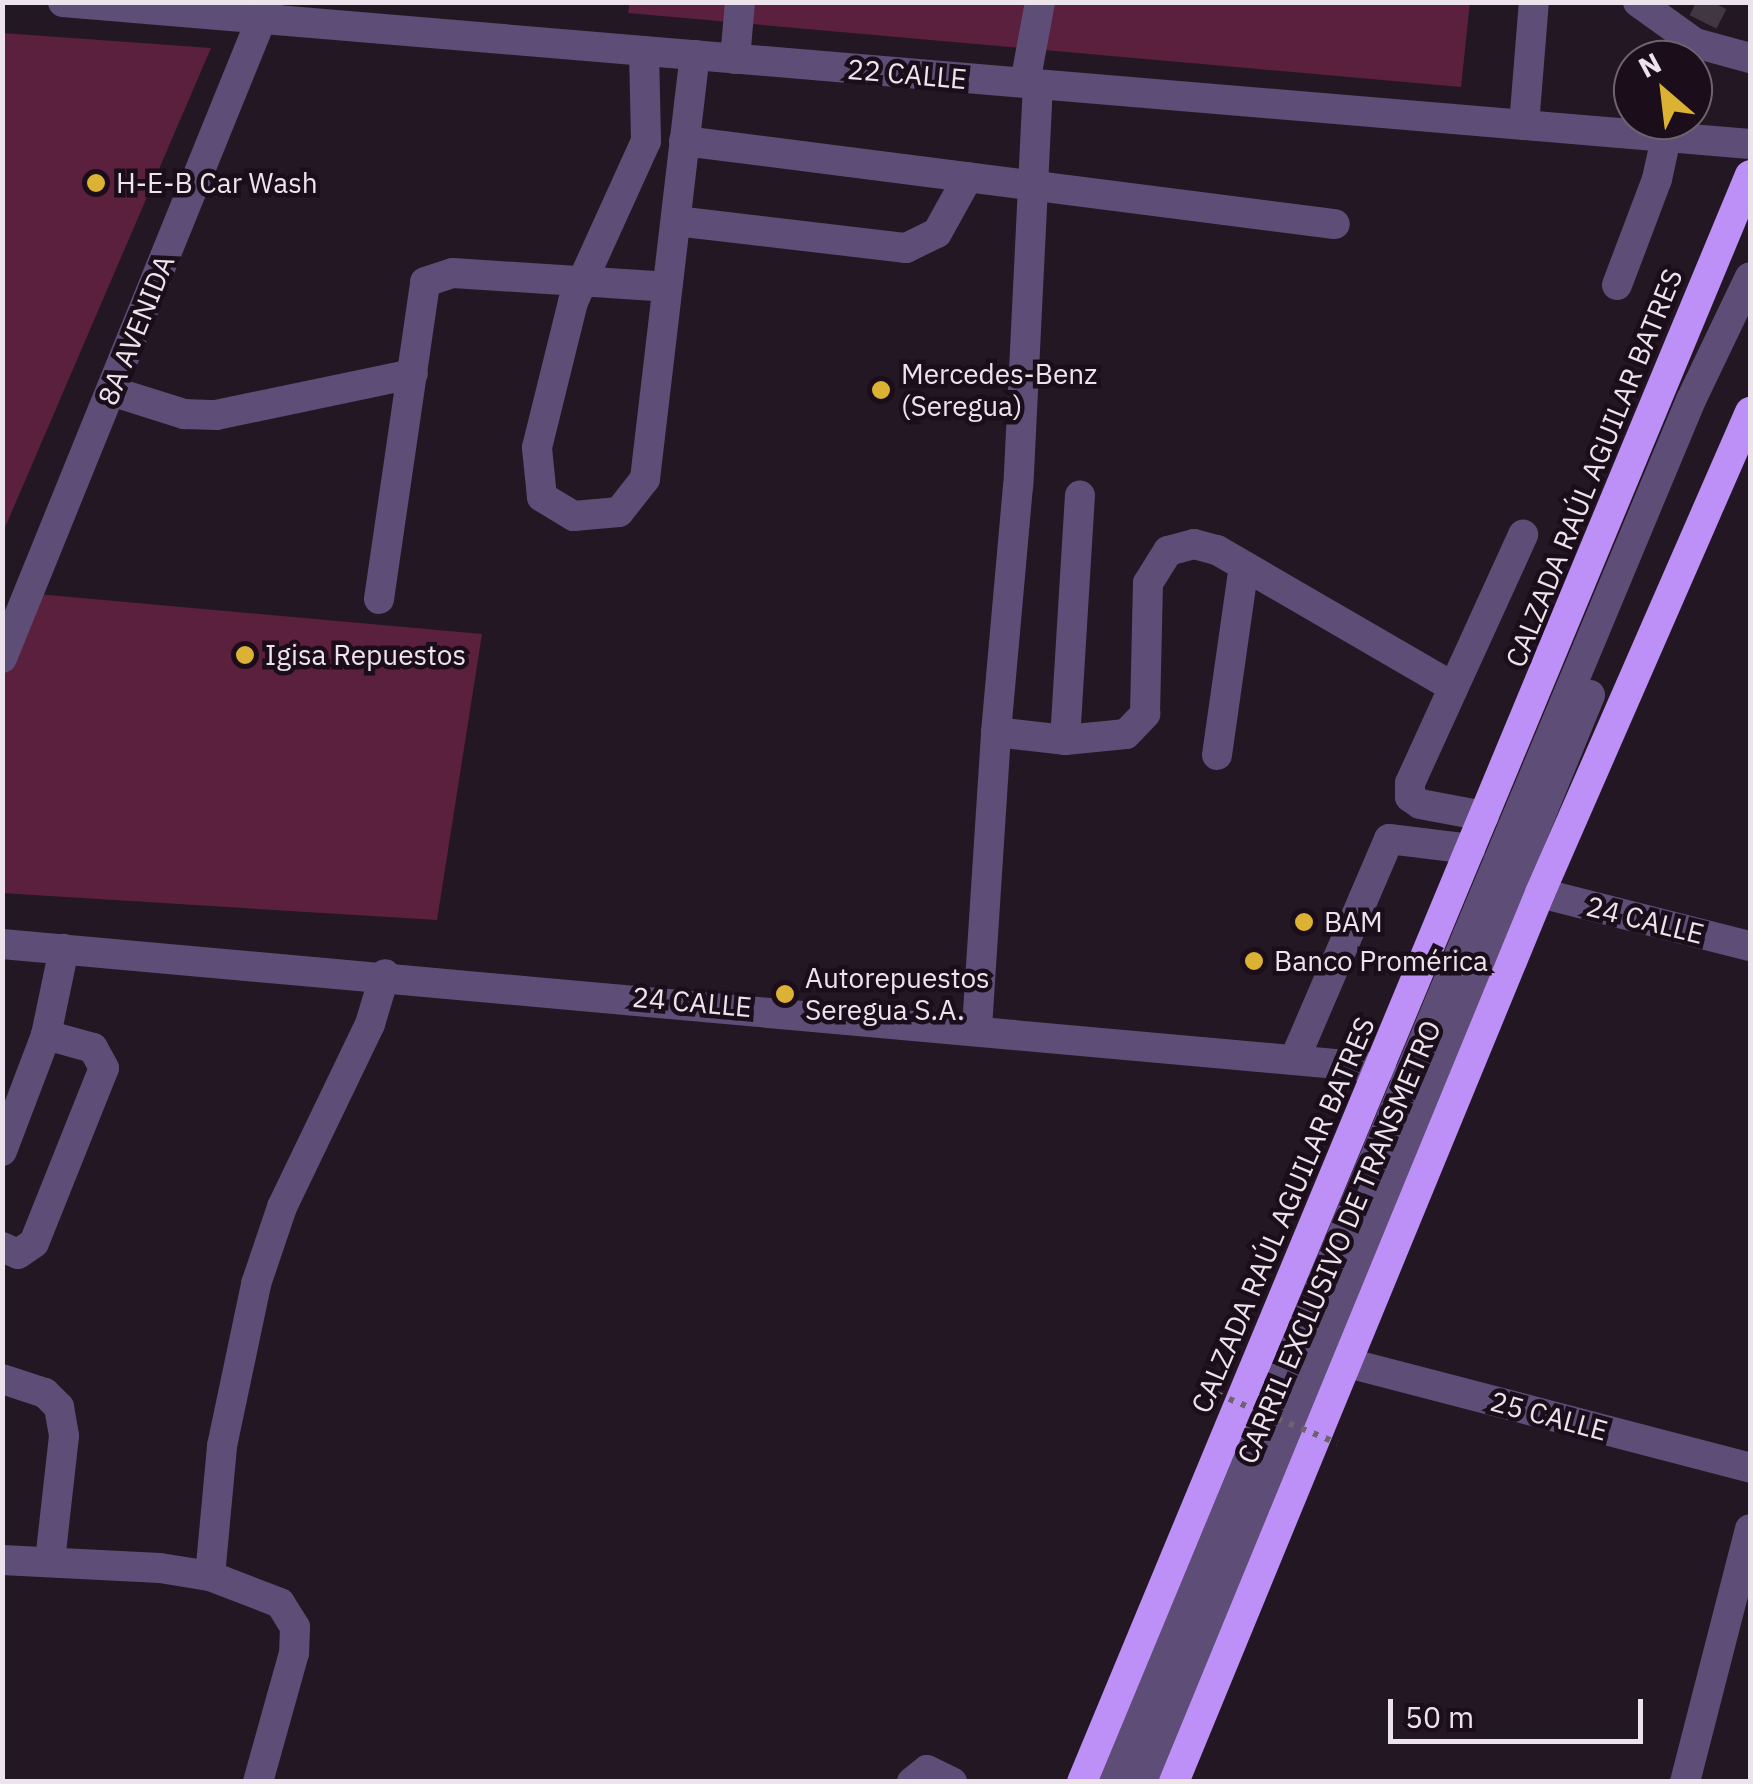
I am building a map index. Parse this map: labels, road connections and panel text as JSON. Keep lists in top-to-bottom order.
{
  "streets": {
    "highway": ["CALZADA RAÚL AGUILAR BATRES"],
    "street": [
      "22 CALLE",
      "8A AVENIDA",
      "24 CALLE",
      "CARRIL EXCLUSIVO DE TRANSMETRO",
      "25 CALLE"
    ]
  },
  "crossings": [
    ["22 CALLE", "8A AVENIDA"],
    ["CALZADA RAÚL AGUILAR BATRES", "24 CALLE"]
  ],
  "places": [
    "H-E-B Car Wash",
    "Mercedes-Benz (Seregua)",
    "Igisa Repuestos",
    "BAM",
    "Banco Promérica",
    "Autorepuestos Seregua S.A."
  ],
  "scale_bar": "50 m",
  "north": "top left"
}
